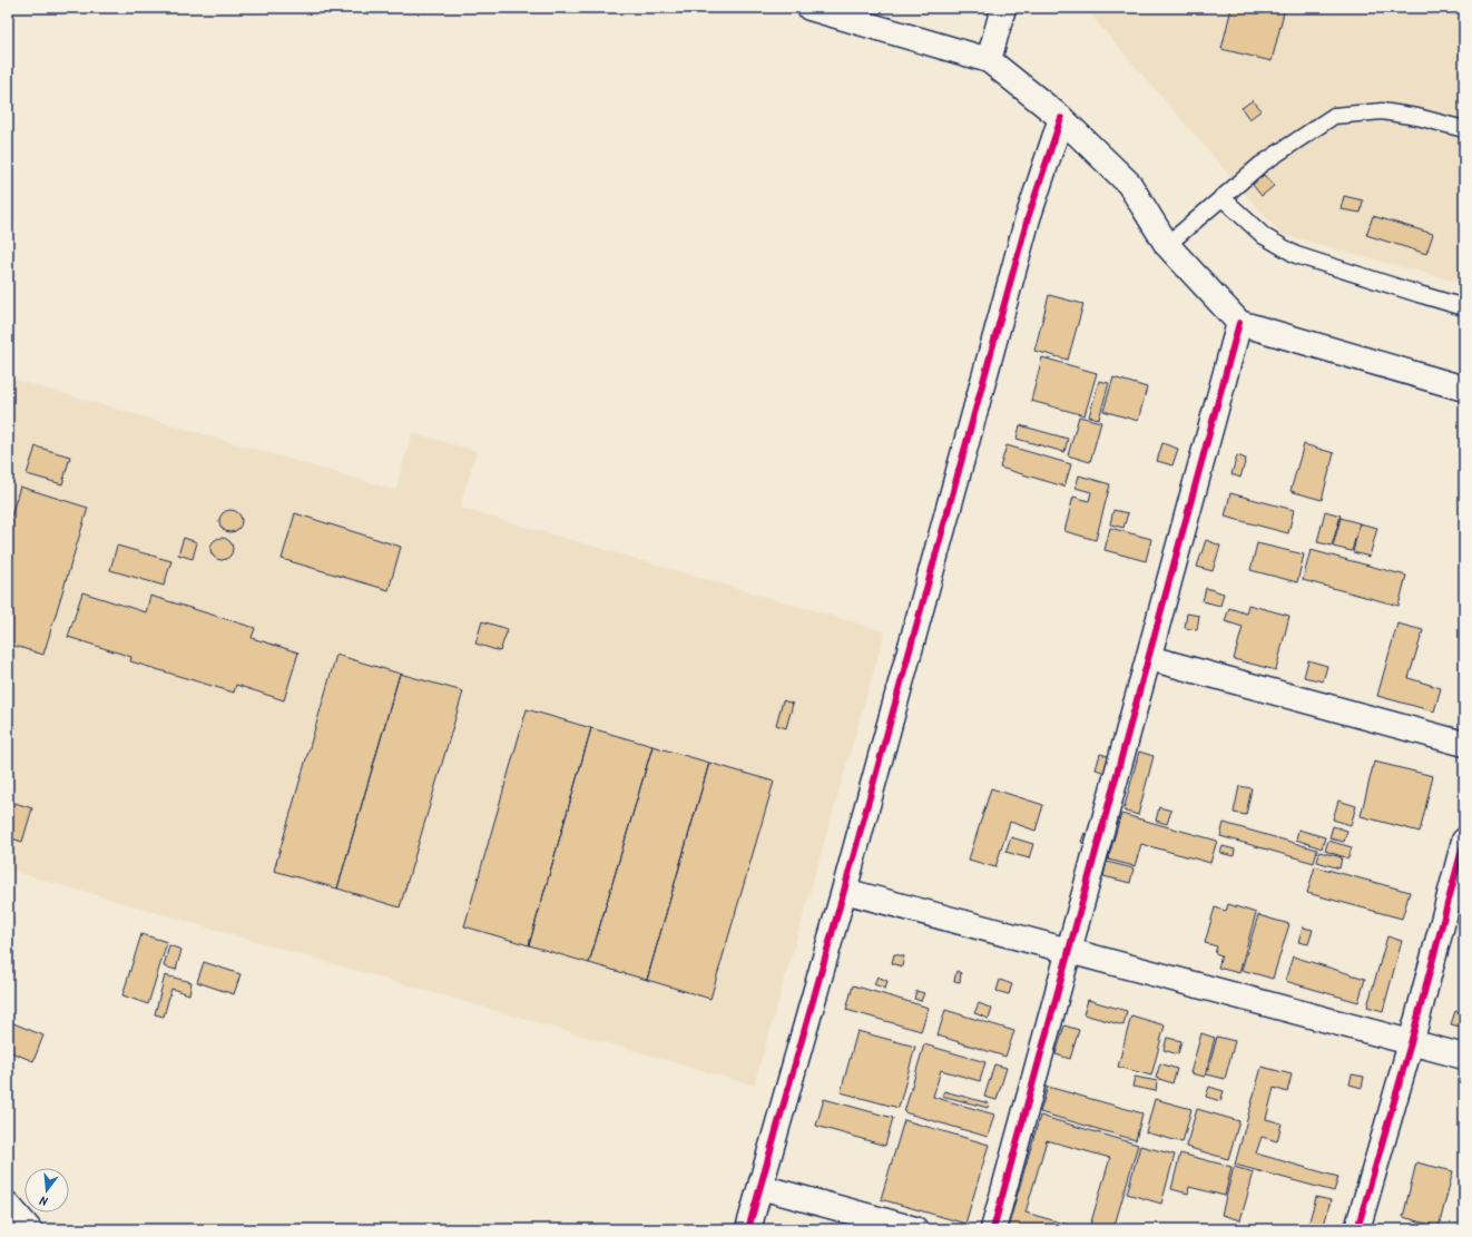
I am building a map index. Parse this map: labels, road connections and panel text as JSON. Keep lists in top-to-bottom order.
{
  "north": "bottom"
}
